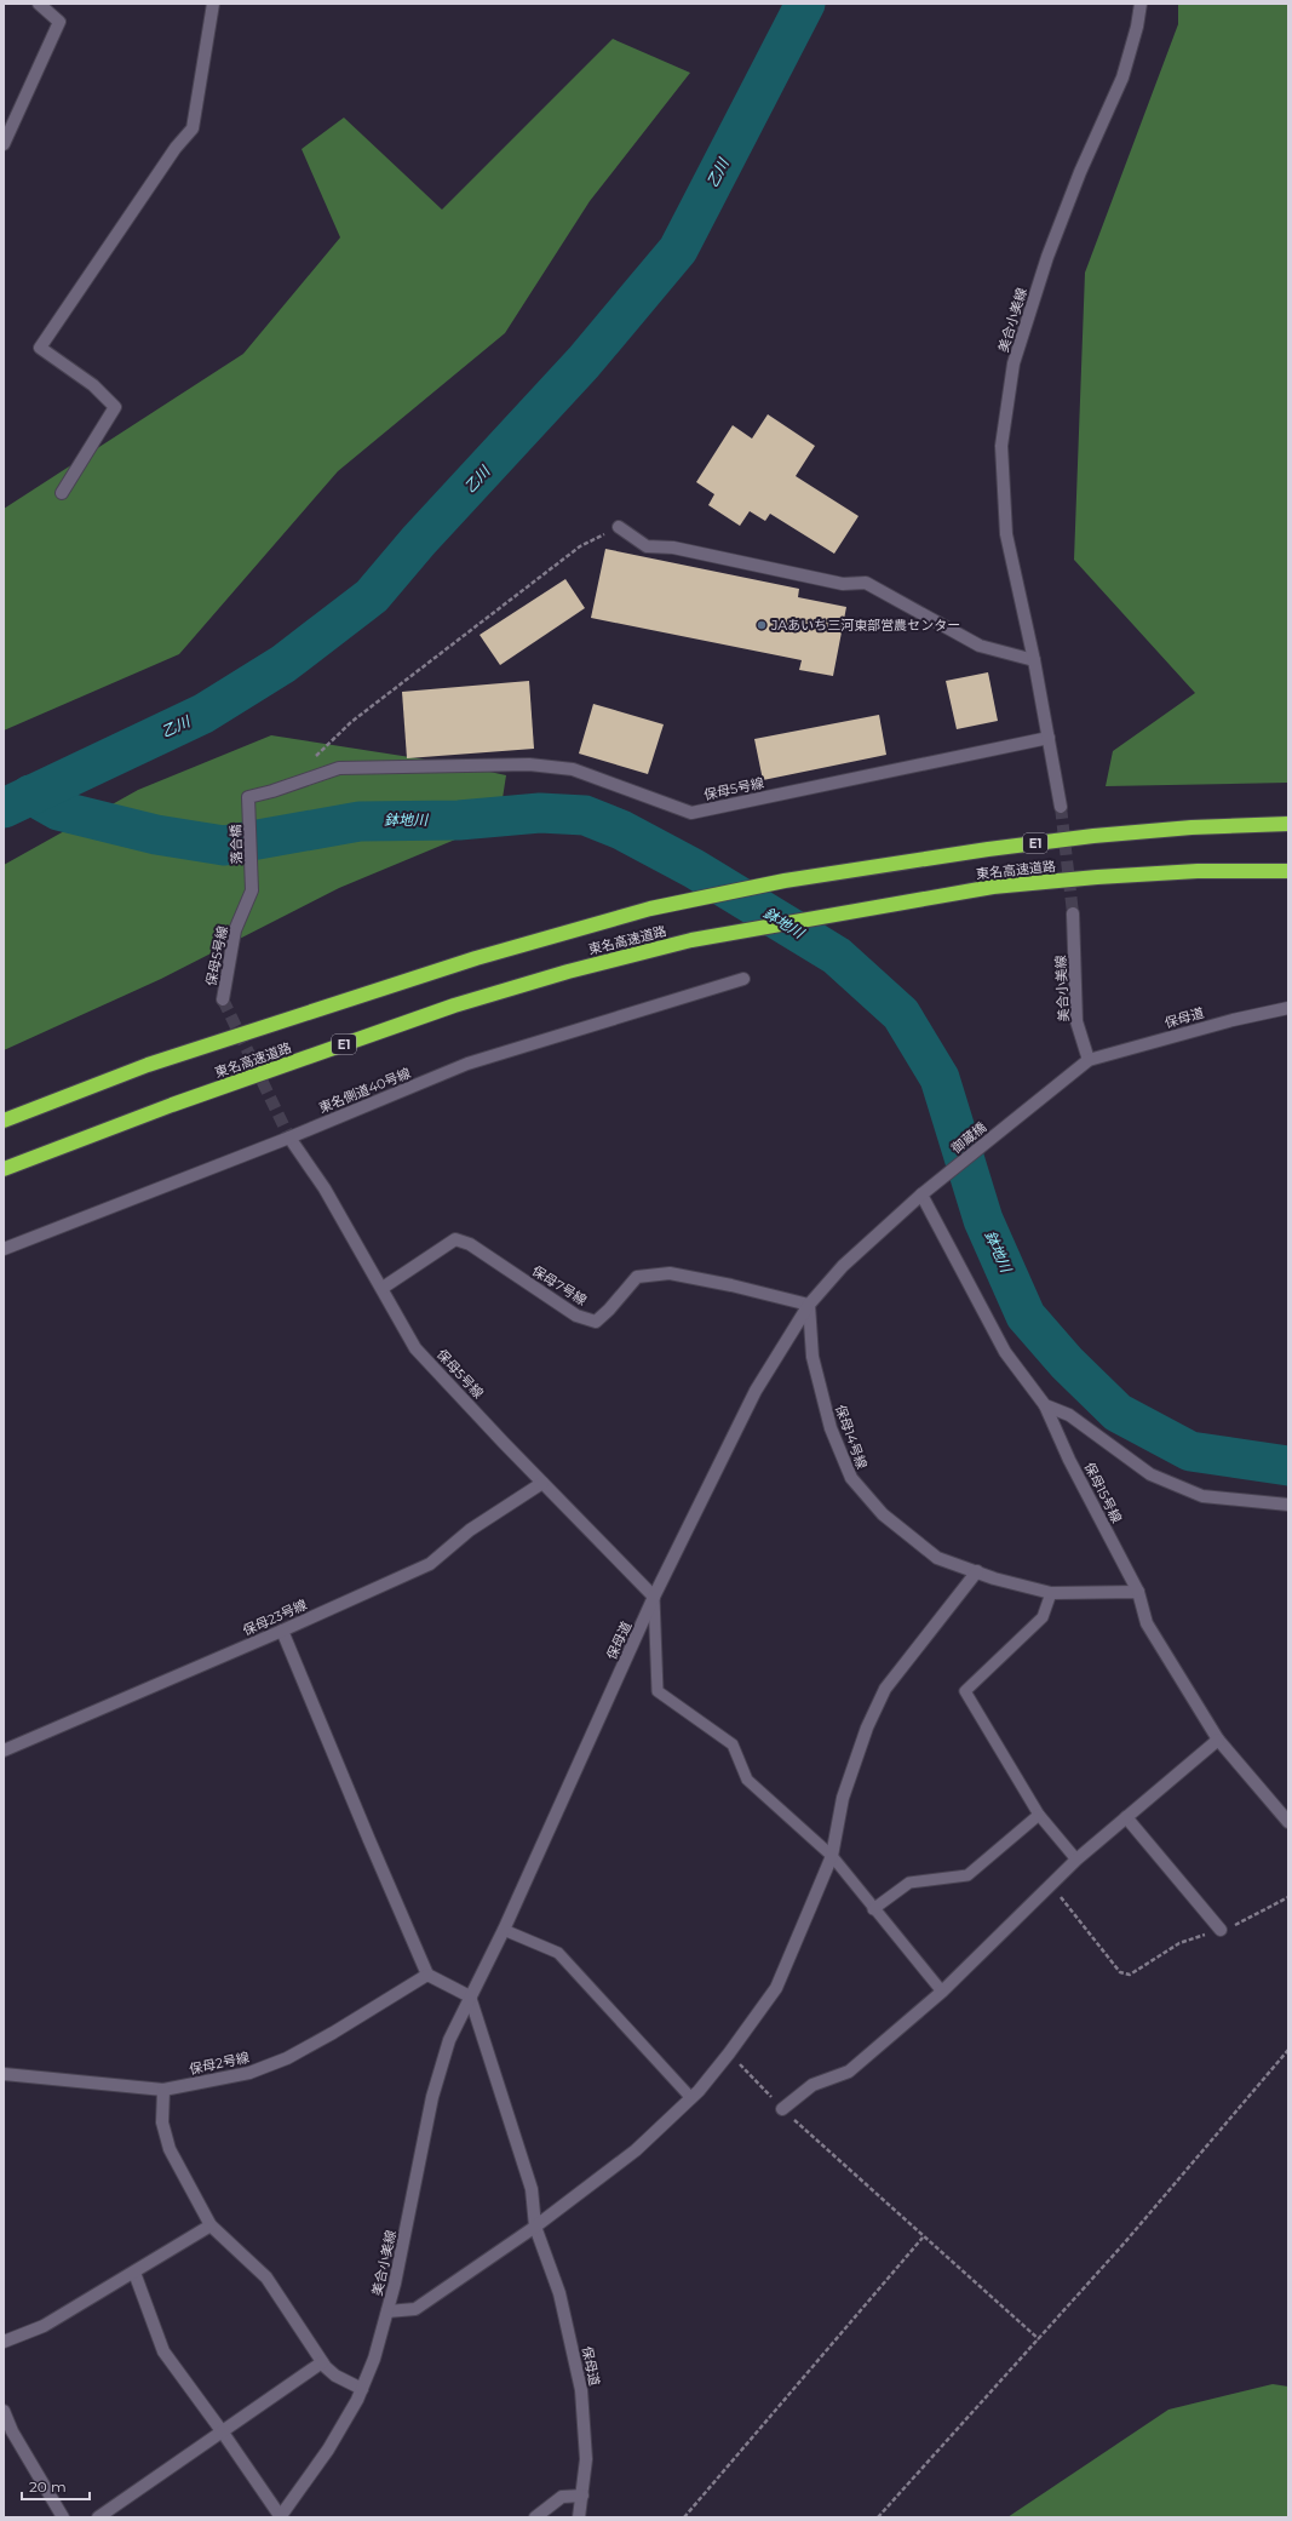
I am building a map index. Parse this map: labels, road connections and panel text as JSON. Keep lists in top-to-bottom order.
{
  "streets": {
    "highway": ["E1", "東名高速道路"],
    "street": [
      "美合小美線",
      "保母5号線",
      "落合橋",
      "保母道",
      "東名側道40号線",
      "御蔵橋",
      "保母7号線",
      "保母14号線",
      "保母15号線",
      "保母23号線",
      "保母2号線"
    ]
  },
  "crossings": [
    ["美合小美線", "保母5号線"],
    ["美合小美線", "保母道"],
    ["美合小美線", "御蔵橋"],
    ["保母5号線", "落合橋"],
    ["保母5号線", "保母道"],
    ["保母5号線", "東名側道40号線"],
    ["保母5号線", "保母7号線"],
    ["保母5号線", "保母23号線"],
    ["保母道", "御蔵橋"],
    ["保母道", "保母7号線"],
    ["保母道", "保母14号線"],
    ["保母道", "保母15号線"],
    ["御蔵橋", "保母15号線"],
    ["保母7号線", "保母14号線"],
    ["保母14号線", "保母15号線"]
  ],
  "water": ["乙川", "鉢地川"],
  "places": ["JAあいち三河東部営農センター"],
  "scale_bar": "20 m"
}
